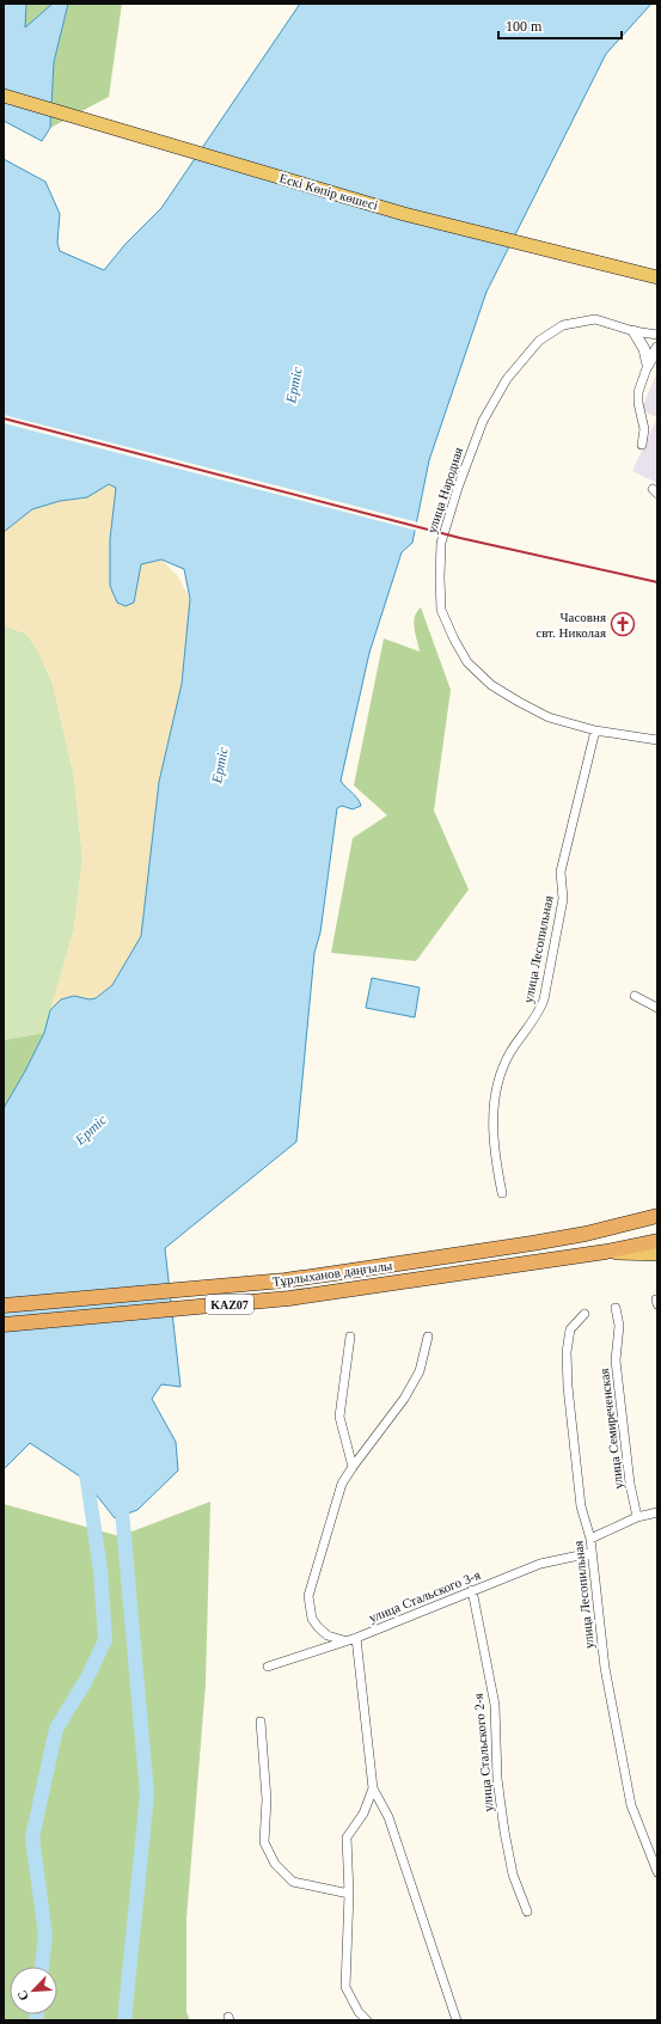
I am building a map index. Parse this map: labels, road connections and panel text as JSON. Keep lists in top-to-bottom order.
{
  "streets": {
    "highway": ["Тұрлыханов даңғылы", "KAZ07"],
    "main road": ["Ескі Көпір көшесі"],
    "street": [
      "улица Народная",
      "улица Лесопильная",
      "улица Семиреченская",
      "улица Стальского 3-я",
      "улица Стальского 2-я"
    ]
  },
  "crossings": [
    ["улица Народная", "улица Лесопильная"],
    ["улица Лесопильная", "улица Стальского 3-я"],
    ["улица Стальского 3-я", "улица Стальского 2-я"]
  ],
  "water": ["Ертіс"],
  "places": {
    "church": ["Часовня свт. Николая"]
  },
  "scale_bar": "100 m",
  "north": "bottom left"
}
